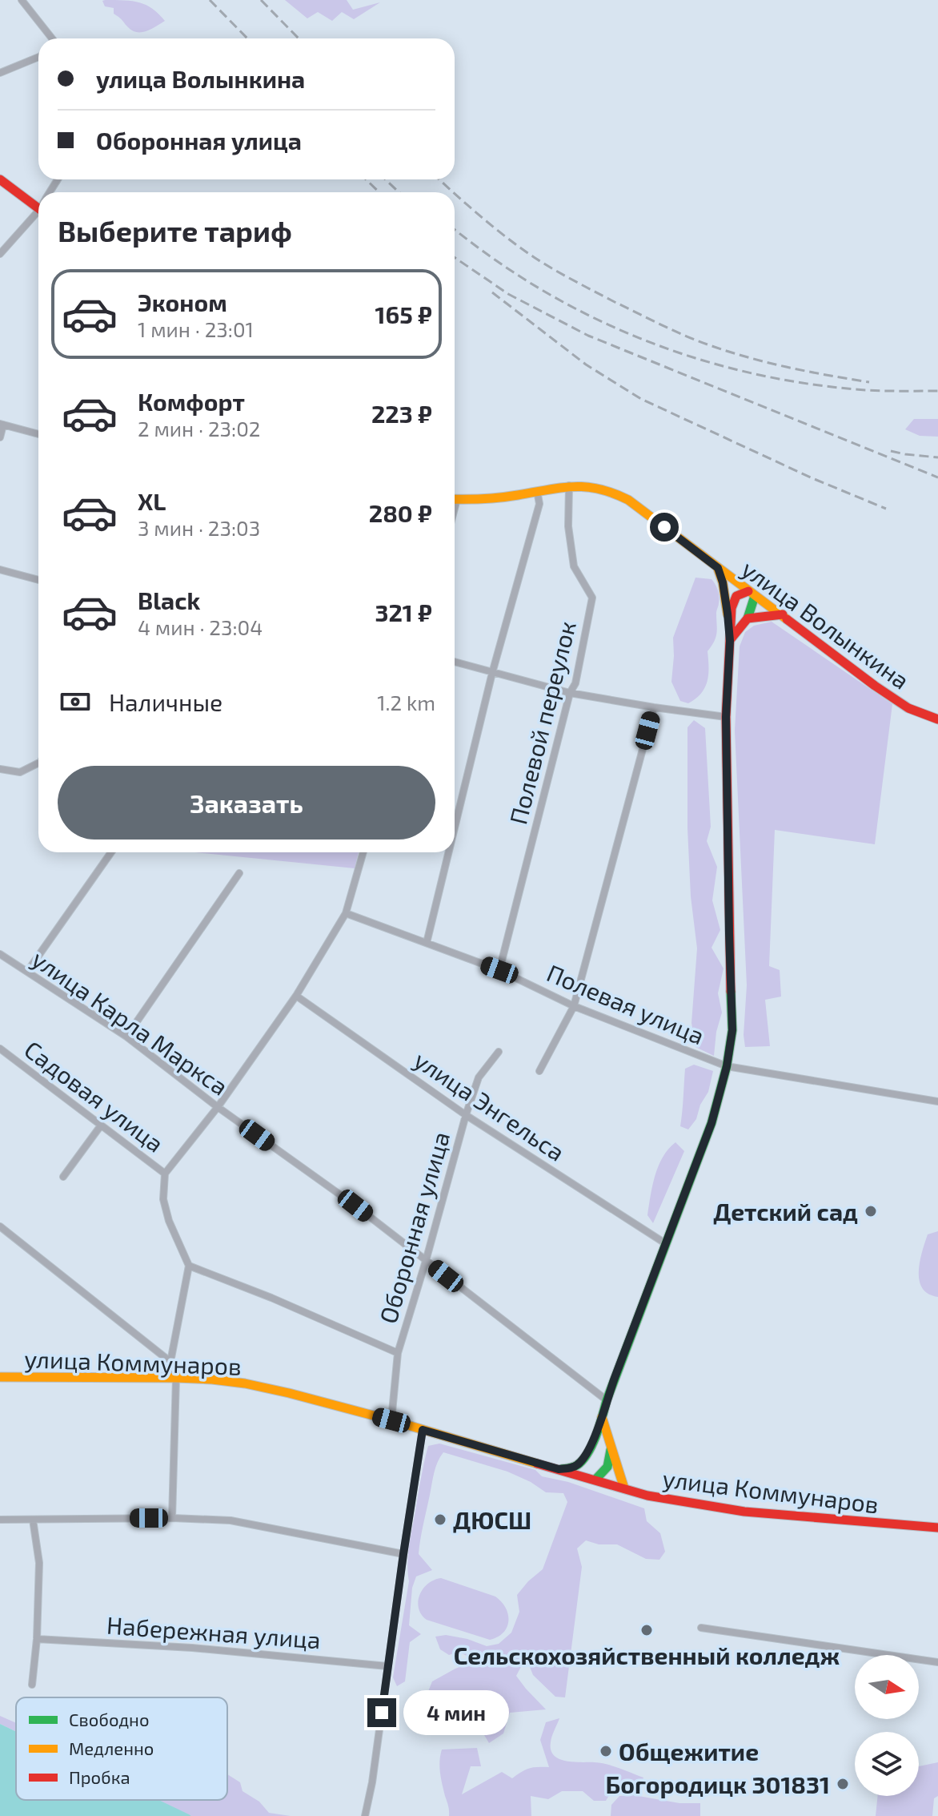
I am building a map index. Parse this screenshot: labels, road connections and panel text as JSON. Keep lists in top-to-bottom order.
{
  "streets": {
    "street": [
      "улица Волынкина",
      "Полевой переулок",
      "Полевая улица",
      "улица Карла Маркса",
      "Садовая улица",
      "улица Энгельса",
      "Оборонная улица",
      "улица Коммунаров",
      "Набережная улица"
    ]
  },
  "crossings": [
    ["улица Волынкина", "Полевой переулок"],
    ["Полевой переулок", "Полевая улица"],
    ["улица Карла Маркса", "Оборонная улица"],
    ["улица Энгельса", "Оборонная улица"],
    ["Оборонная улица", "улица Коммунаров"]
  ],
  "places": [
    "Детский сад",
    "ДЮСШ",
    "Сельскохозяйственный колледж",
    "Общежитие",
    "Богородицк 301831"
  ],
  "legend": ["Свободно", "Медленно", "Пробка"],
  "north": "right",
  "page": {
    "banner": ["улица Волынкина", "Оборонная улица"],
    "heading": "Выберите тариф",
    "list": [
      {
        "name": "Эконом",
        "note": "1 мин · 23:01",
        "value": "165 ₽"
      },
      {
        "name": "Комфорт",
        "note": "2 мин · 23:02",
        "value": "223 ₽"
      },
      {
        "name": "XL",
        "note": "3 мин · 23:03",
        "value": "280 ₽"
      },
      {
        "name": "Black",
        "note": "4 мин · 23:04",
        "value": "321 ₽"
      }
    ],
    "pay": ["Наличные", "1.2 km"],
    "buttons": "Заказать",
    "bubble": "4 мин"
  }
}
